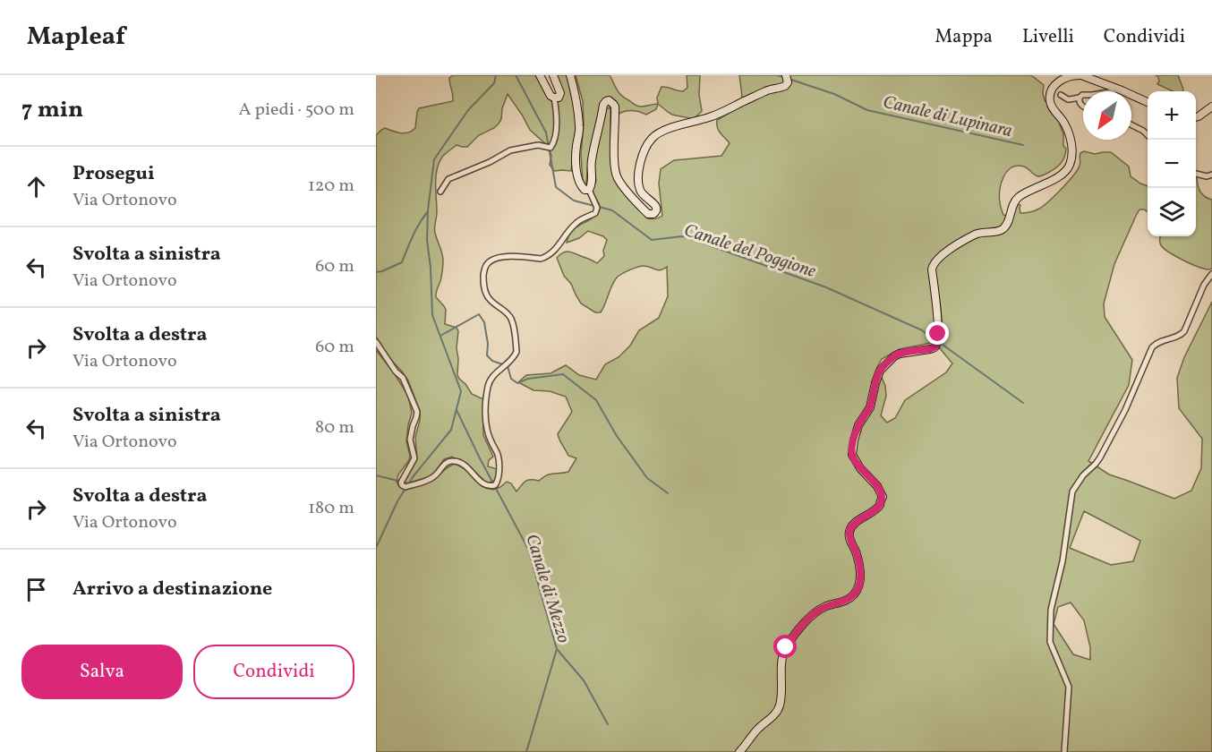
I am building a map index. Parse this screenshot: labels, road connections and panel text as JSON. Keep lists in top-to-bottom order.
{
  "water": ["Canale di Lupinara", "Canale del Poggione", "Canale di Mezzo"],
  "north": "bottom left",
  "page": {
    "header": "Mapleaf",
    "nav": ["Mappa", "Livelli", "Condividi"],
    "heading": ["7 min", "A piedi · 500 m"],
    "map_buttons": ["+", "−"],
    "list": [
      ["Prosegui", "Via Ortonovo", "120 m"],
      ["Svolta a sinistra", "Via Ortonovo", "60 m"],
      ["Svolta a destra", "Via Ortonovo", "60 m"],
      ["Svolta a sinistra", "Via Ortonovo", "80 m"],
      ["Svolta a destra", "Via Ortonovo", "180 m"],
      "Arrivo a destinazione"
    ],
    "buttons": ["Salva", "Condividi"]
  }
}
